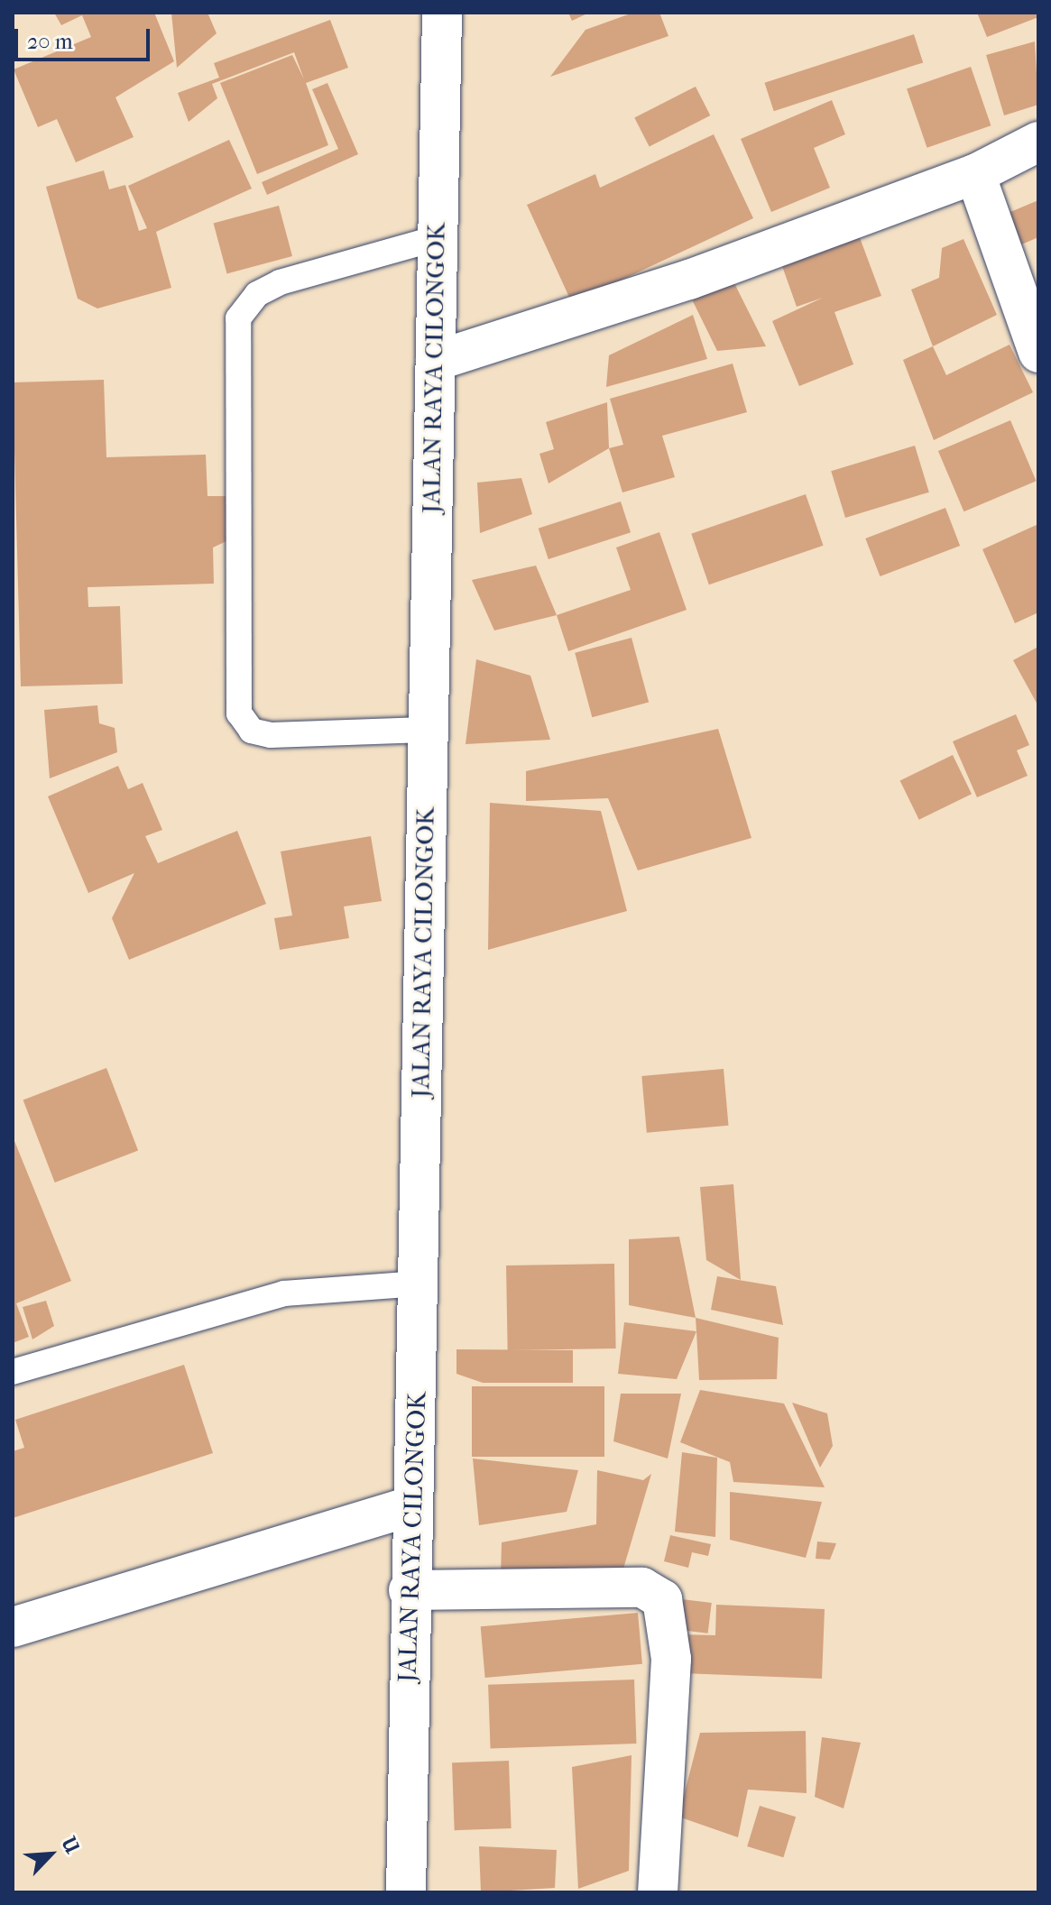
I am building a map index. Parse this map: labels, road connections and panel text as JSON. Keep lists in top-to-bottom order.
{
  "streets": {
    "main road": ["JALAN RAYA CILONGOK"]
  },
  "scale_bar": "20 m",
  "north": "top right"
}
